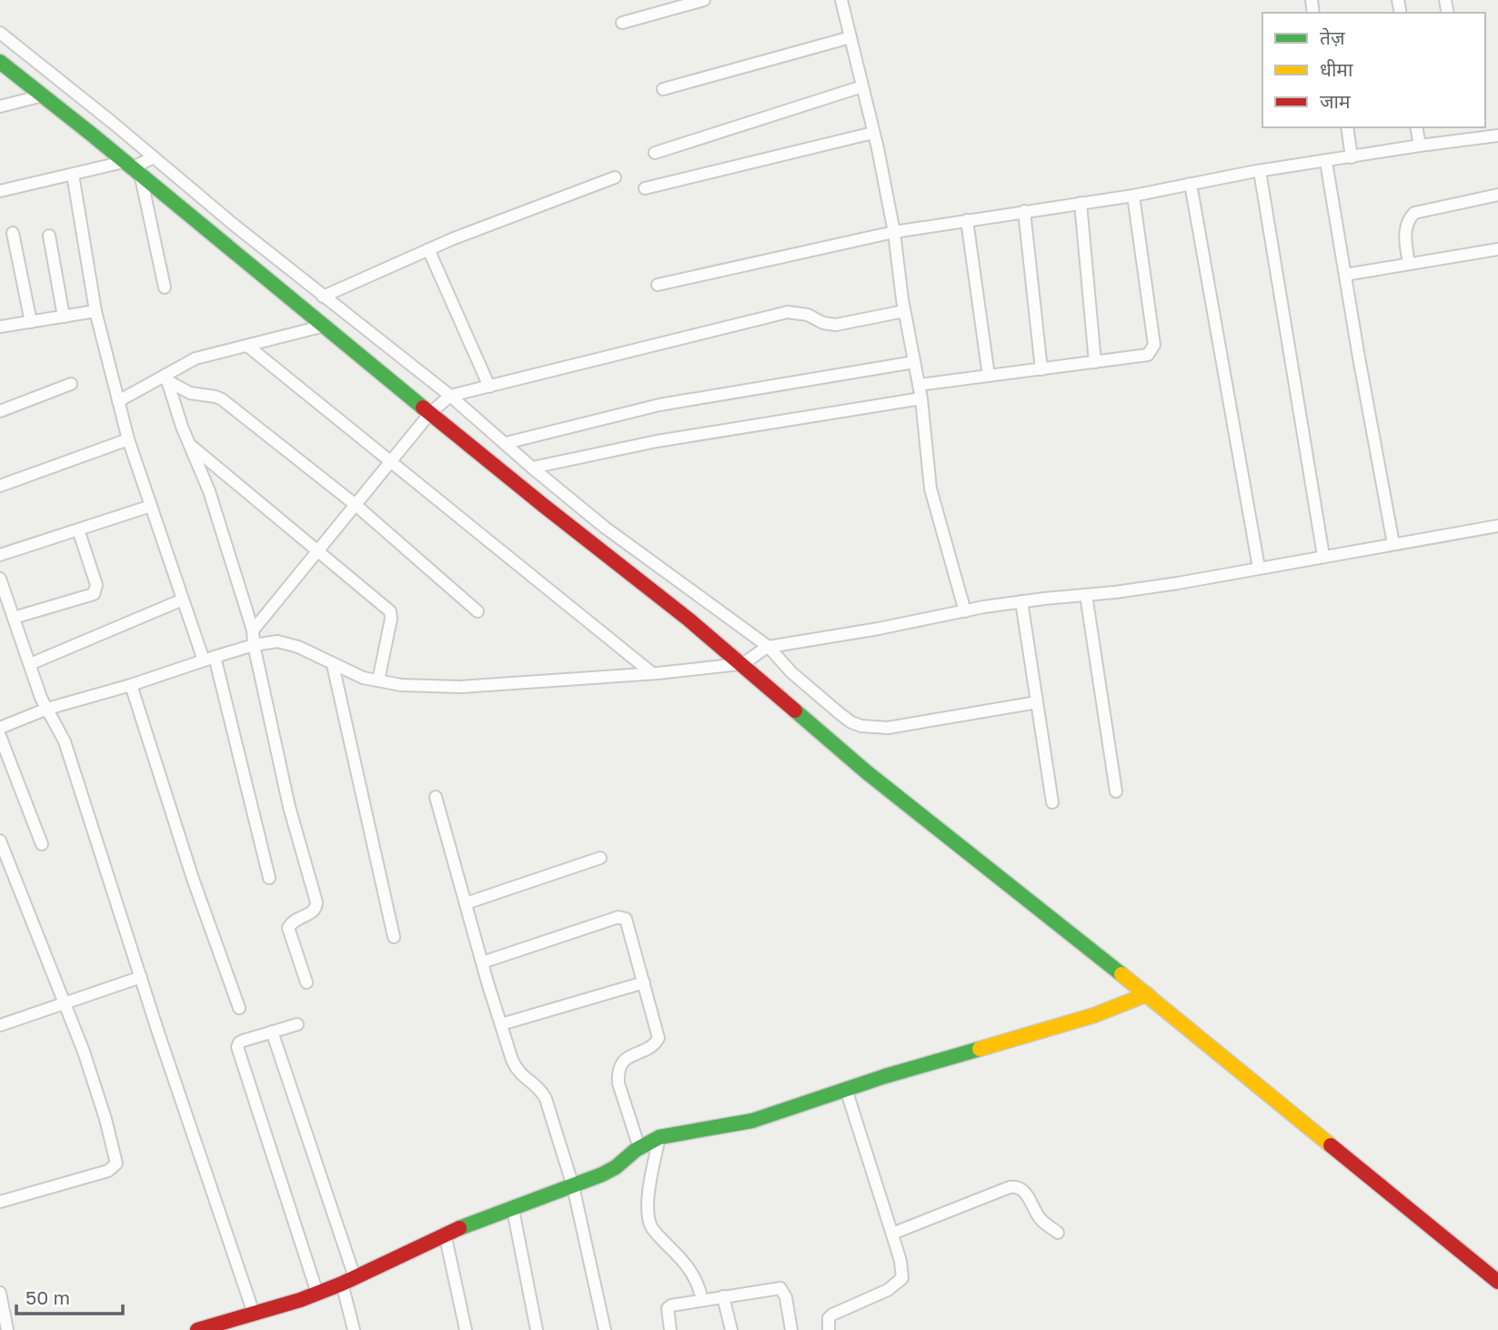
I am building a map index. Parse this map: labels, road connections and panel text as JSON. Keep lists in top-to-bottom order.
{
  "legend": ["तेज़", "धीमा", "जाम"],
  "scale_bar": "50 m"
}
